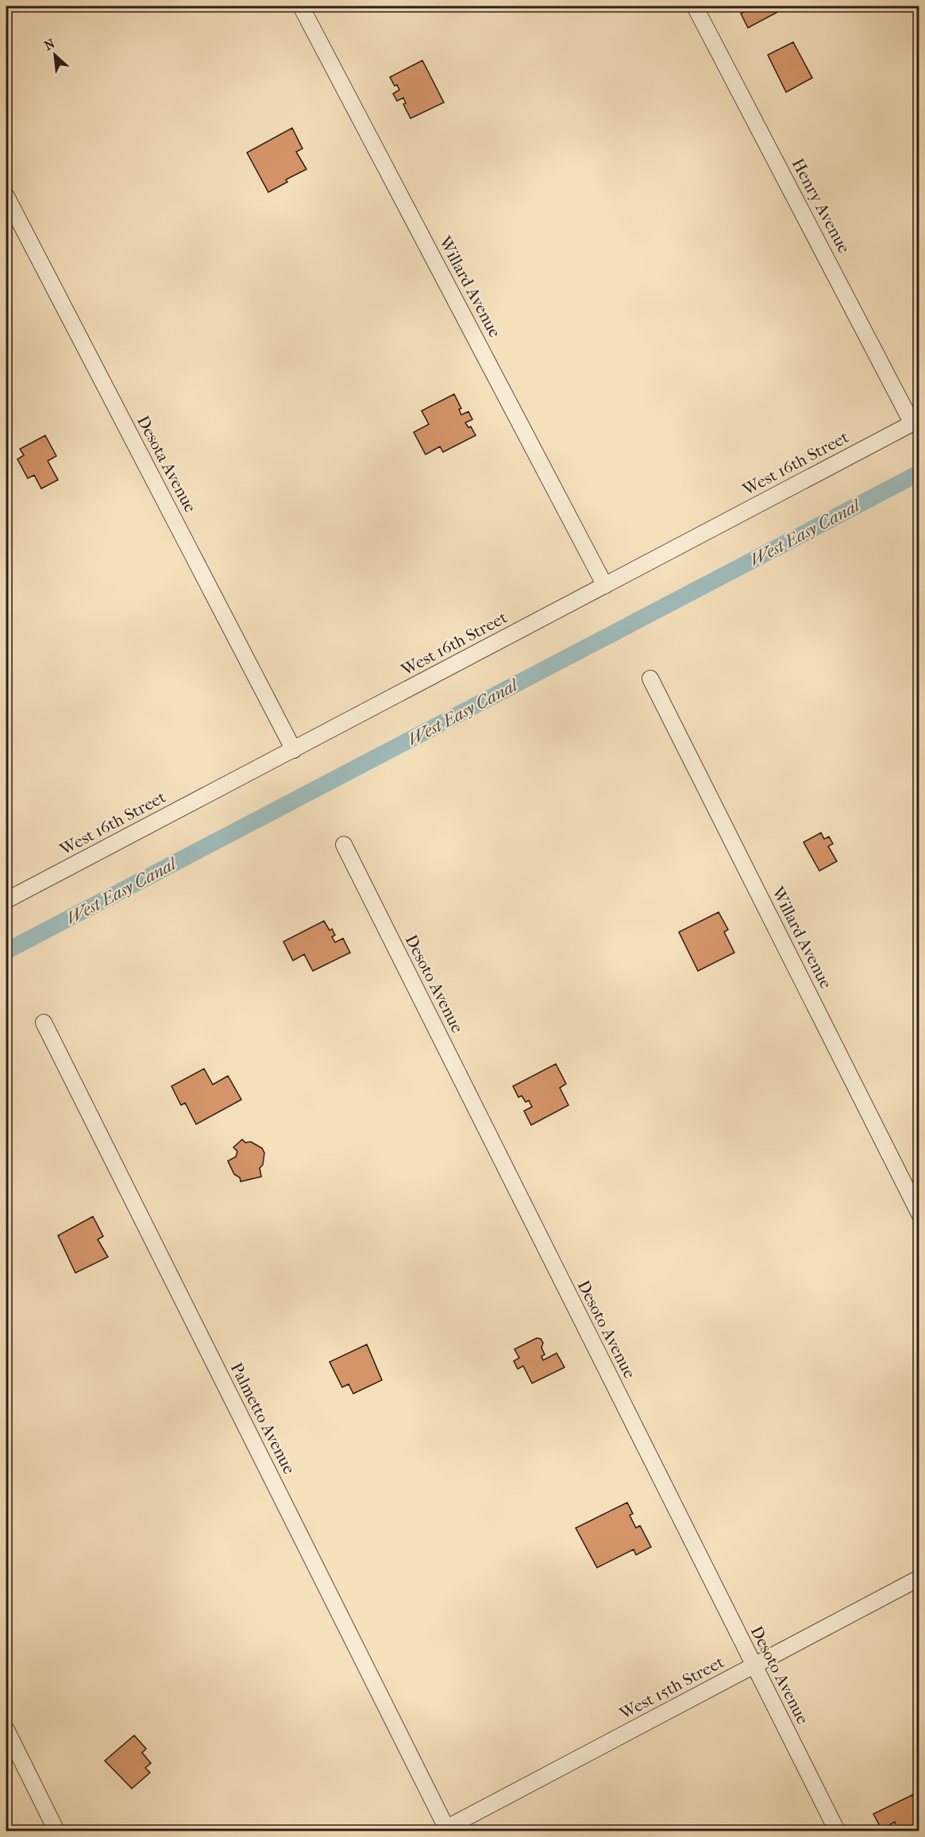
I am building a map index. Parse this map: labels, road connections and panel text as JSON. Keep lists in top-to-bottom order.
{
  "streets": {
    "street": [
      "Henry Avenue",
      "Willard Avenue",
      "West 16th Street",
      "Desota Avenue",
      "Desoto Avenue",
      "Palmetto Avenue",
      "West 15th Street"
    ]
  },
  "crossings": [
    ["Henry Avenue", "West 16th Street"],
    ["Willard Avenue", "West 16th Street"],
    ["West 16th Street", "Desota Avenue"],
    ["Desoto Avenue", "West 15th Street"],
    ["Palmetto Avenue", "West 15th Street"]
  ],
  "water": ["West Easy Canal"],
  "north": "top left"
}
